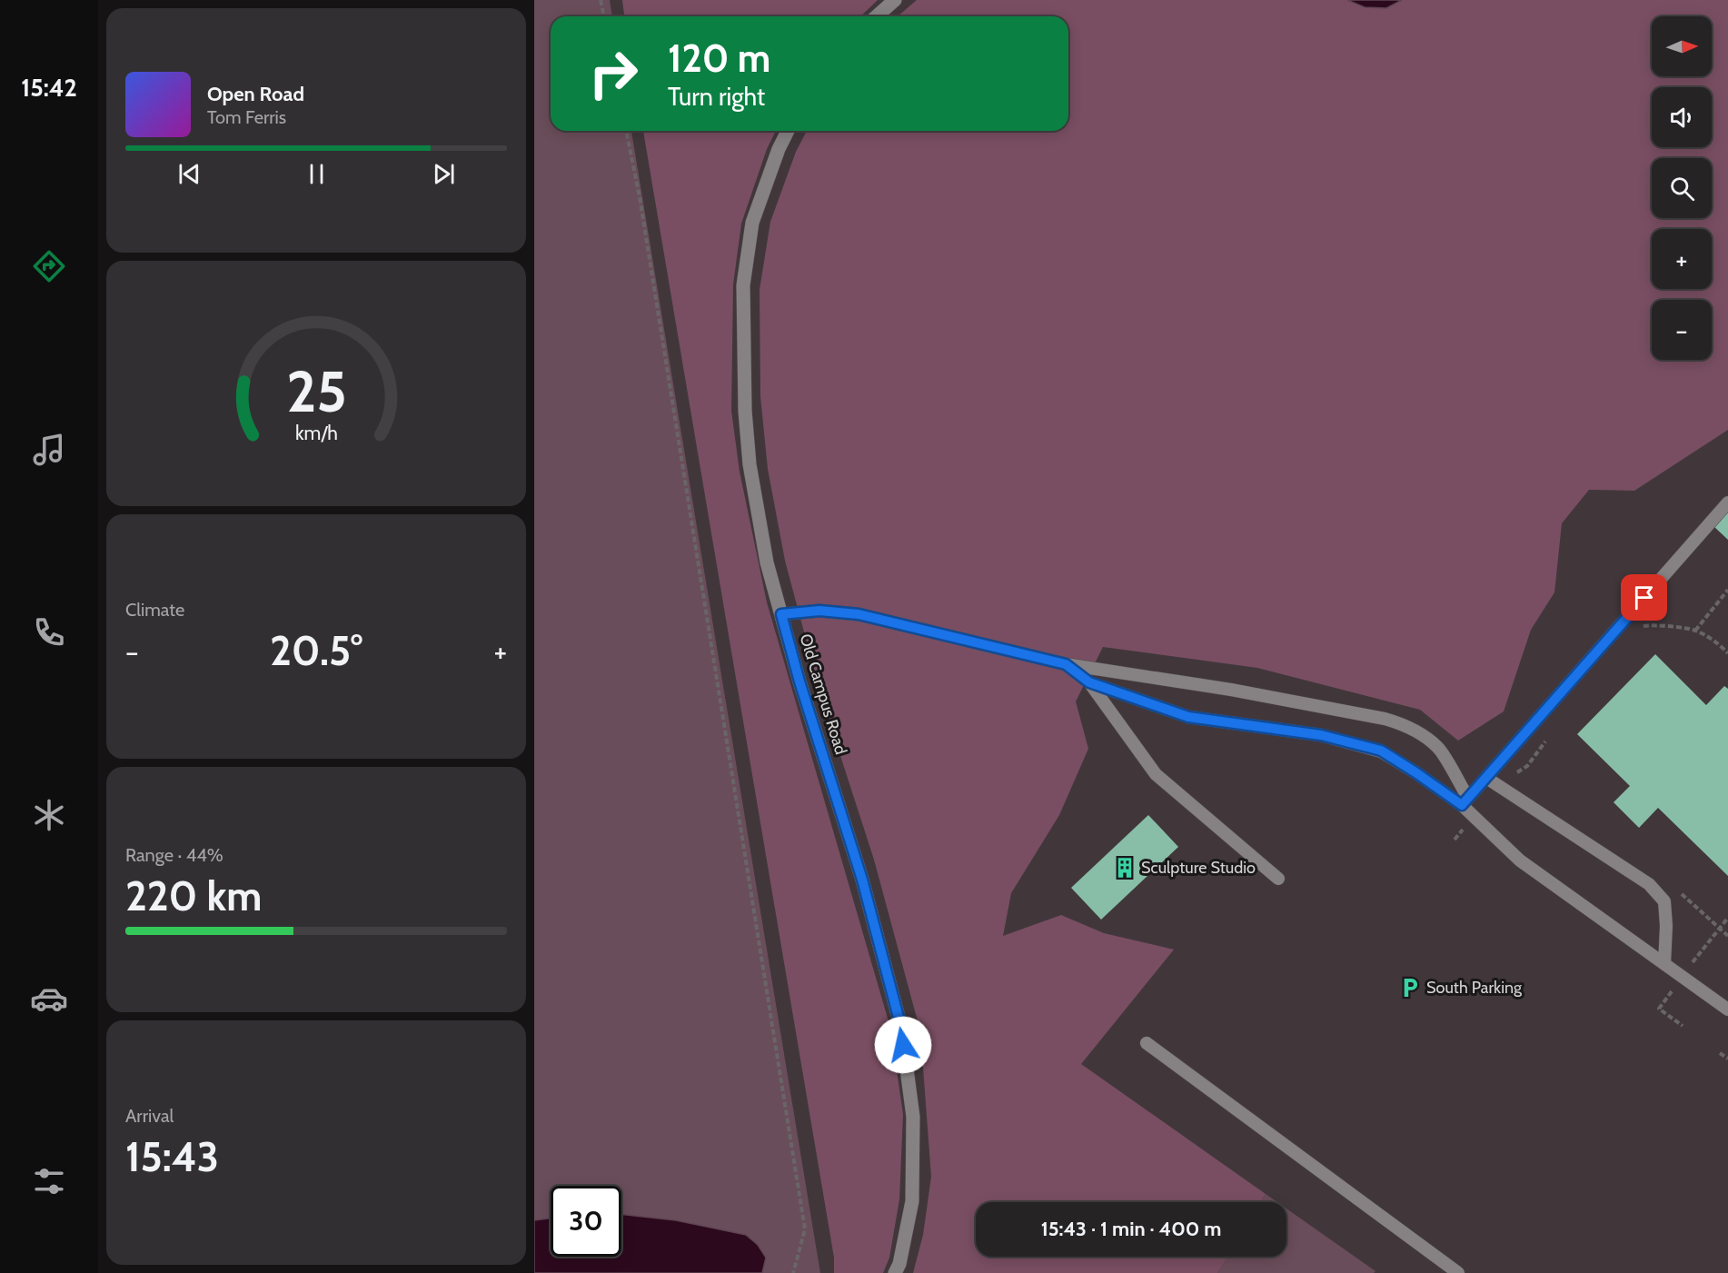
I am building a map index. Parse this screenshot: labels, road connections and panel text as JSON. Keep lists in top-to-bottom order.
{
  "streets": {
    "street": ["Old Campus Road"]
  },
  "places": {
    "building": ["Sculpture Studio"],
    "parking": ["South Parking"]
  },
  "north": "right",
  "page": {
    "tabs": "15:42",
    "map_buttons": ["+", "−"],
    "turn": ["120 m", "Turn right"],
    "song": ["Open Road", "Tom Ferris"],
    "tile": [
      "Climate",
      ["Range · 44%", "220 km"],
      ["Arrival", "15:43"]
    ],
    "heat": ["−", "20.5°", "+"],
    "limit": "30",
    "trip": "15:43 · 1 min · 400 m",
    "gauge": ["25", "km/h"]
  }
}
